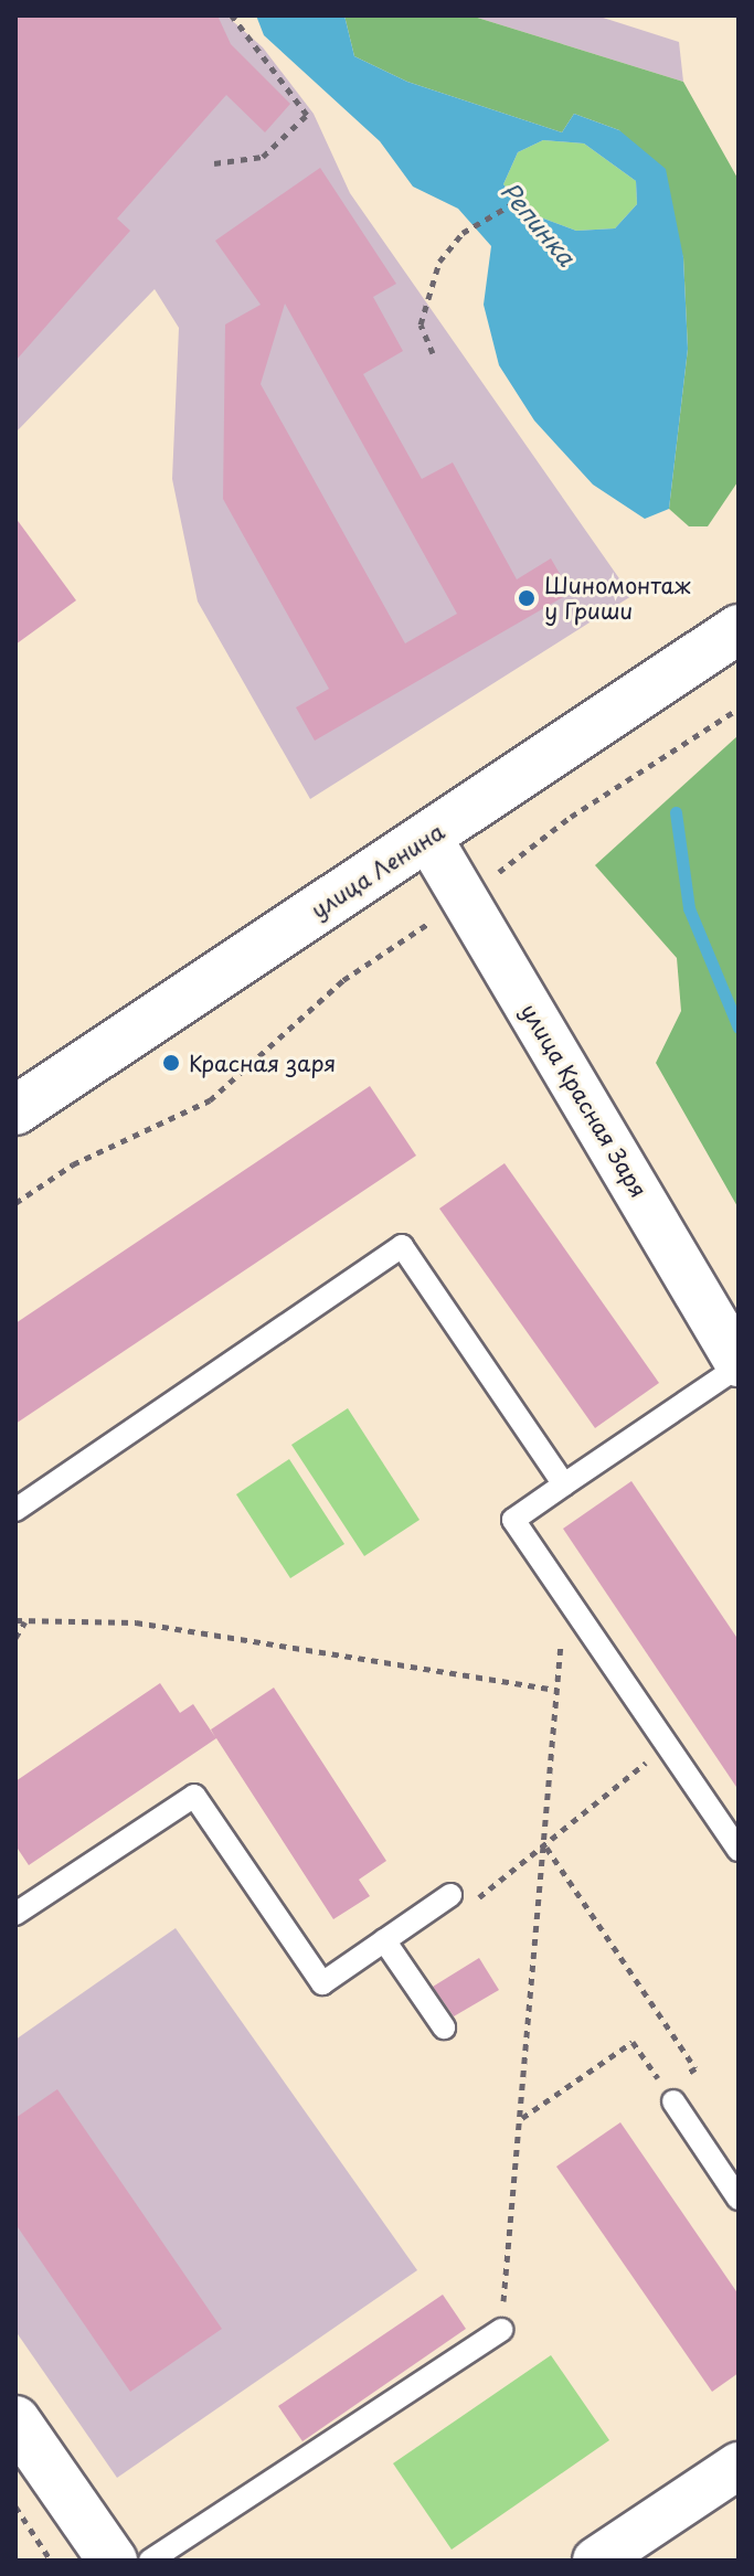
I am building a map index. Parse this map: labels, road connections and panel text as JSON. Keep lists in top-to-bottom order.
{
  "streets": {
    "main road": ["улица Ленина"],
    "street": ["улица Красная Заря"]
  },
  "crossings": [
    ["улица Ленина", "улица Красная Заря"]
  ],
  "water": ["Репинка"],
  "places": ["Шиномонтаж у Гриши", "Красная заря"]
}
